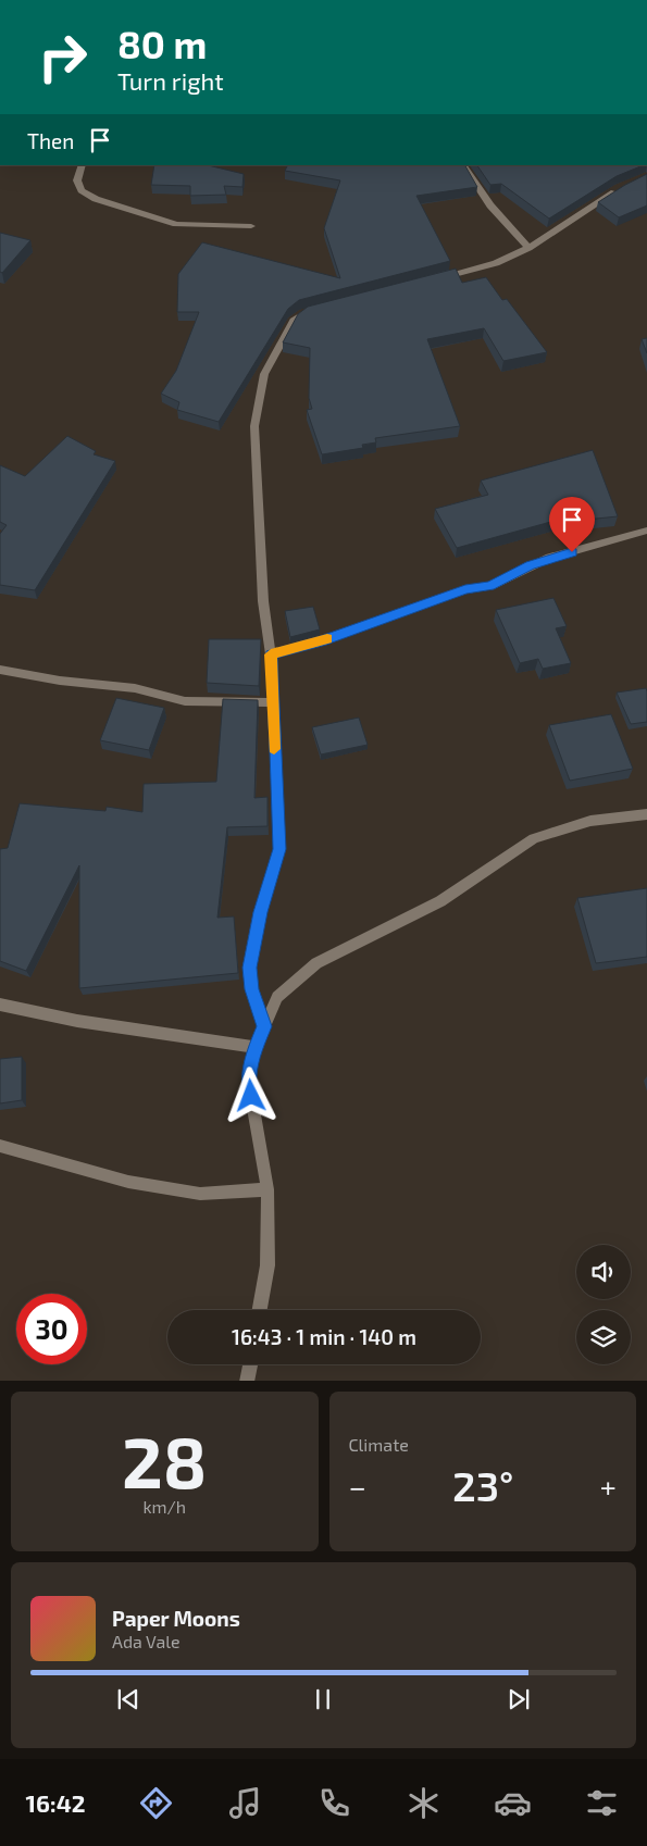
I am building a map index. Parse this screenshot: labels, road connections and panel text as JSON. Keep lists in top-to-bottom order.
{
  "page": {
    "turn": ["80 m", "Turn right"],
    "then": "Then",
    "limit": "30",
    "trip": "16:43 · 1 min · 140 m",
    "tile": [
      ["28", "km/h"],
      "Climate"
    ],
    "heat": ["−", "23°", "+"],
    "song": ["Paper Moons", "Ada Vale"],
    "tabs": "16:42"
  }
}
